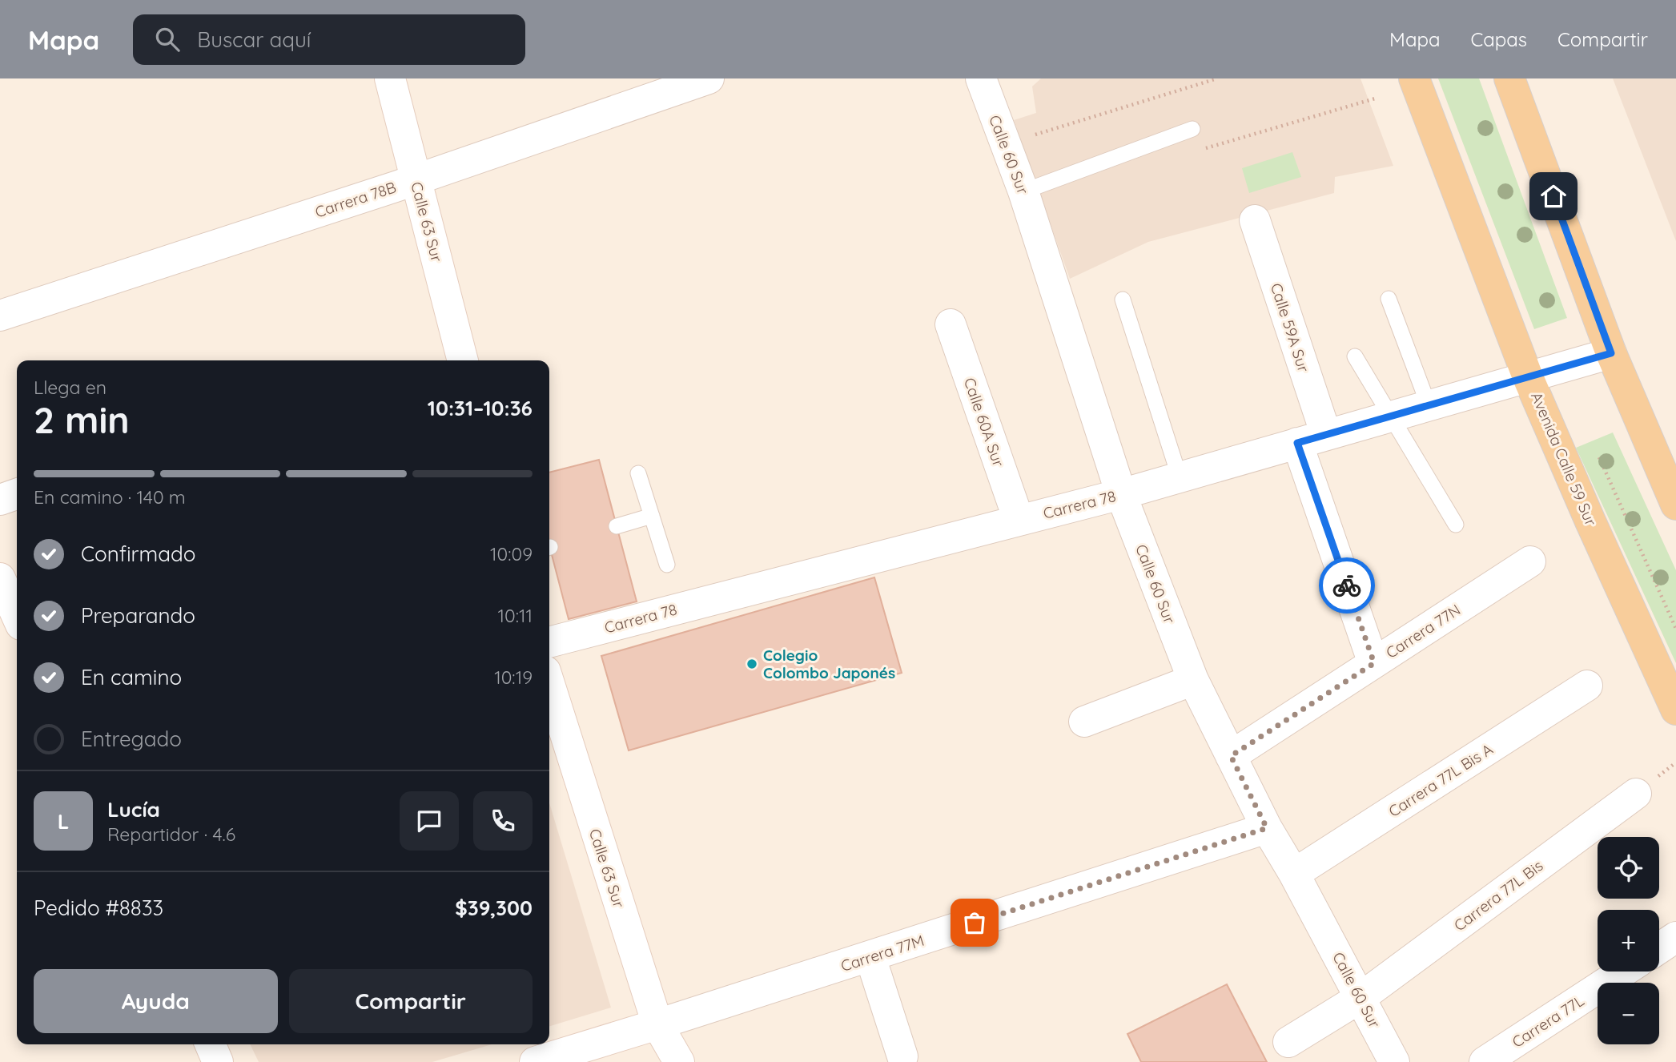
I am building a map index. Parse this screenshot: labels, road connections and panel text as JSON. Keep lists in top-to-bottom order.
{
  "streets": {
    "main road": ["Avenida Calle 59 Sur"],
    "street": [
      "Calle 60 Sur",
      "Carrera 78B",
      "Calle 63 Sur",
      "Calle 59A Sur",
      "Calle 60A Sur",
      "Carrera 78",
      "Carrera 77N",
      "Carrera 77L Bis A",
      "Carrera 77L Bis",
      "Carrera 77M",
      "Carrera 77L"
    ]
  },
  "crossings": [
    ["Calle 60 Sur", "Carrera 78"],
    ["Calle 60 Sur", "Carrera 77N"],
    ["Calle 60 Sur", "Carrera 77L Bis A"],
    ["Calle 60 Sur", "Carrera 77L Bis"],
    ["Calle 60 Sur", "Carrera 77M"],
    ["Carrera 78B", "Calle 63 Sur"],
    ["Calle 63 Sur", "Carrera 77M"],
    ["Calle 59A Sur", "Carrera 78"],
    ["Calle 60A Sur", "Carrera 78"],
    ["Avenida Calle 59 Sur", "Carrera 78"]
  ],
  "places": ["Colegio Colombo Japonés"],
  "page": {
    "header": "Mapa",
    "search": "Buscar aquí",
    "nav": ["Mapa", "Capas", "Compartir"],
    "heading": ["2 min", "Llega en", "10:31–10:36"],
    "panel": [
      "Lucía",
      "Repartidor · 4.6",
      "Pedido #8833",
      "$39,300"
    ],
    "bar": "En camino · 140 m",
    "list": [
      ["Confirmado", "10:09"],
      ["Preparando", "10:11"],
      ["En camino", "10:19"],
      "Entregado"
    ],
    "round": "L",
    "map_buttons": ["+", "−"],
    "buttons": ["Ayuda", "Compartir"]
  }
}
